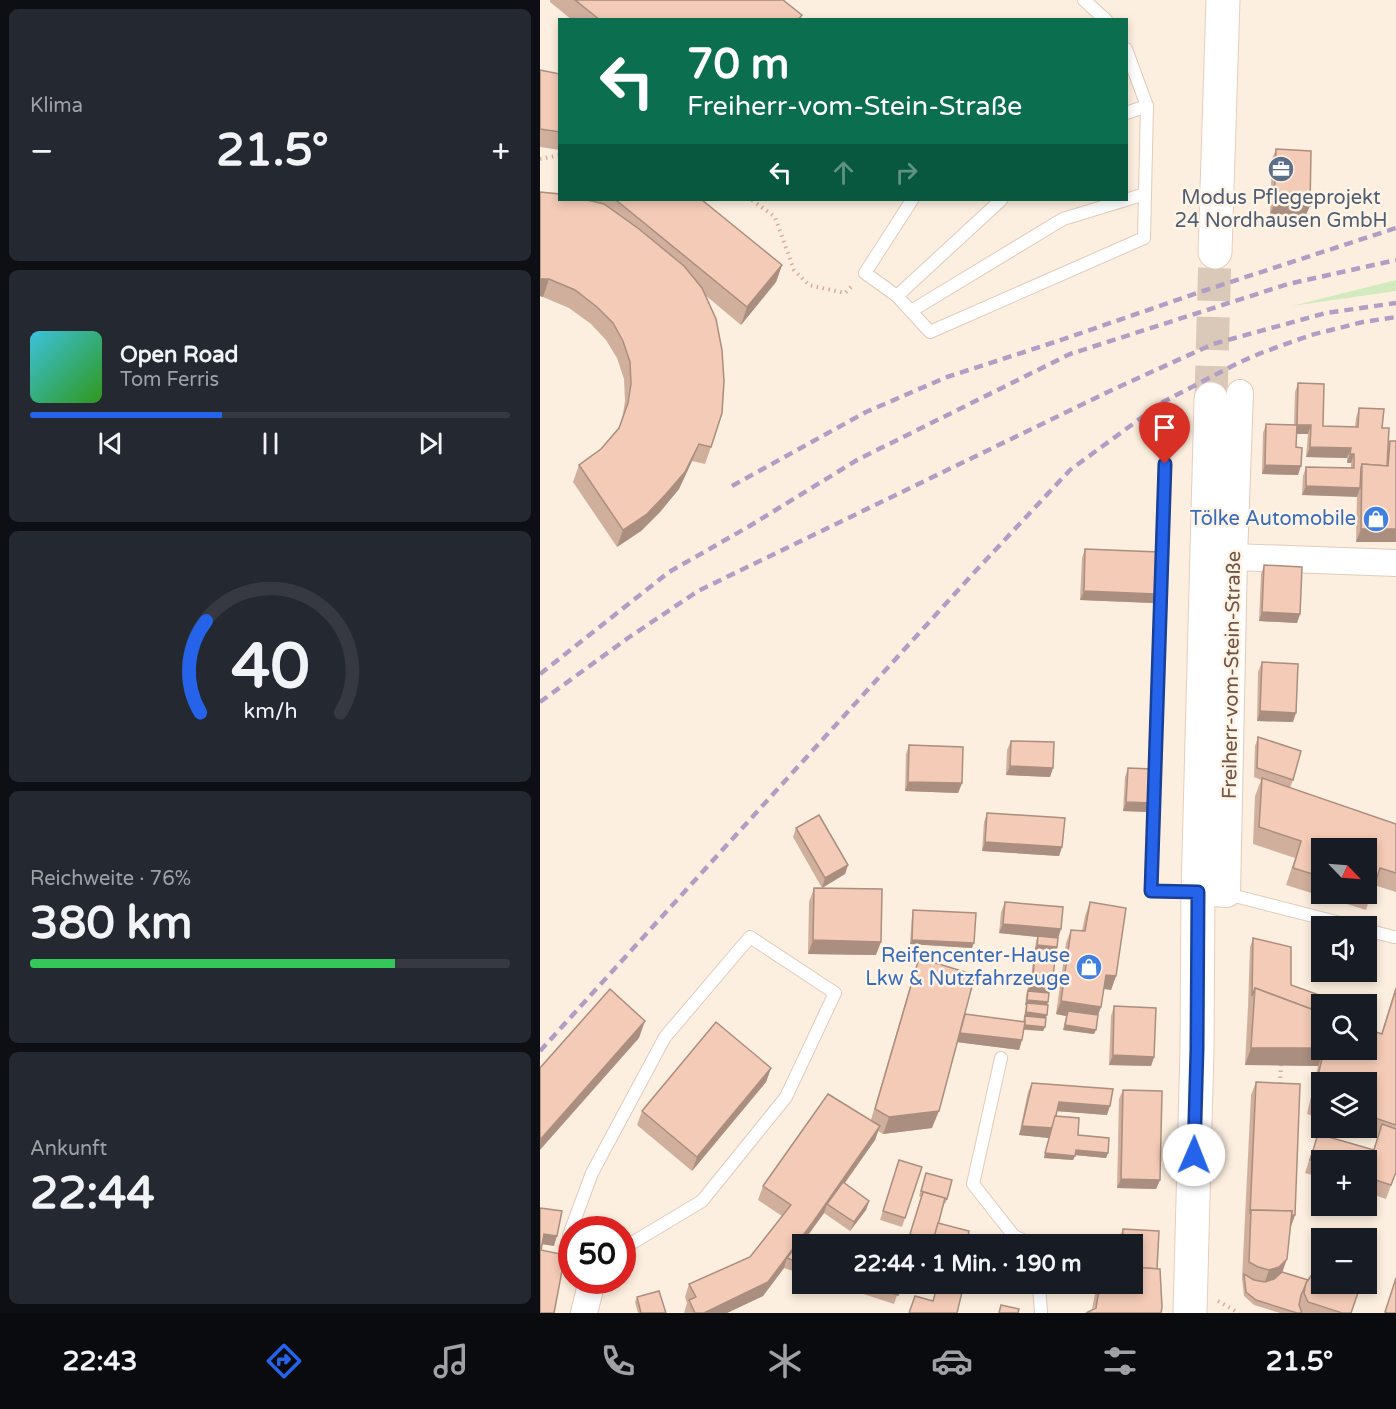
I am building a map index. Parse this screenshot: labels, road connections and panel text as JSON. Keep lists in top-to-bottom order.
{
  "streets": {
    "main road": ["Freiherr-vom-Stein-Straße"]
  },
  "places": {
    "office": ["Modus Pflegeprojekt 24 Nordhausen GmbH"],
    "shop": ["Tölke Automobile", "Reifencenter-Hause Lkw & Nutzfahrzeuge"]
  },
  "north": "bottom right",
  "page": {
    "tile": [
      "Klima",
      ["Reichweite · 76%", "380 km"],
      ["Ankunft", "22:44"]
    ],
    "turn": ["70 m", "Freiherr-vom-Stein-Straße"],
    "heat": ["−", "21.5°", "+"],
    "song": ["Open Road", "Tom Ferris"],
    "map_buttons": ["+", "−"],
    "limit": "50",
    "trip": "22:44 · 1 Min. · 190 m",
    "tabs": ["22:43", "21.5°"],
    "gauge": ["40", "km/h"]
  }
}
